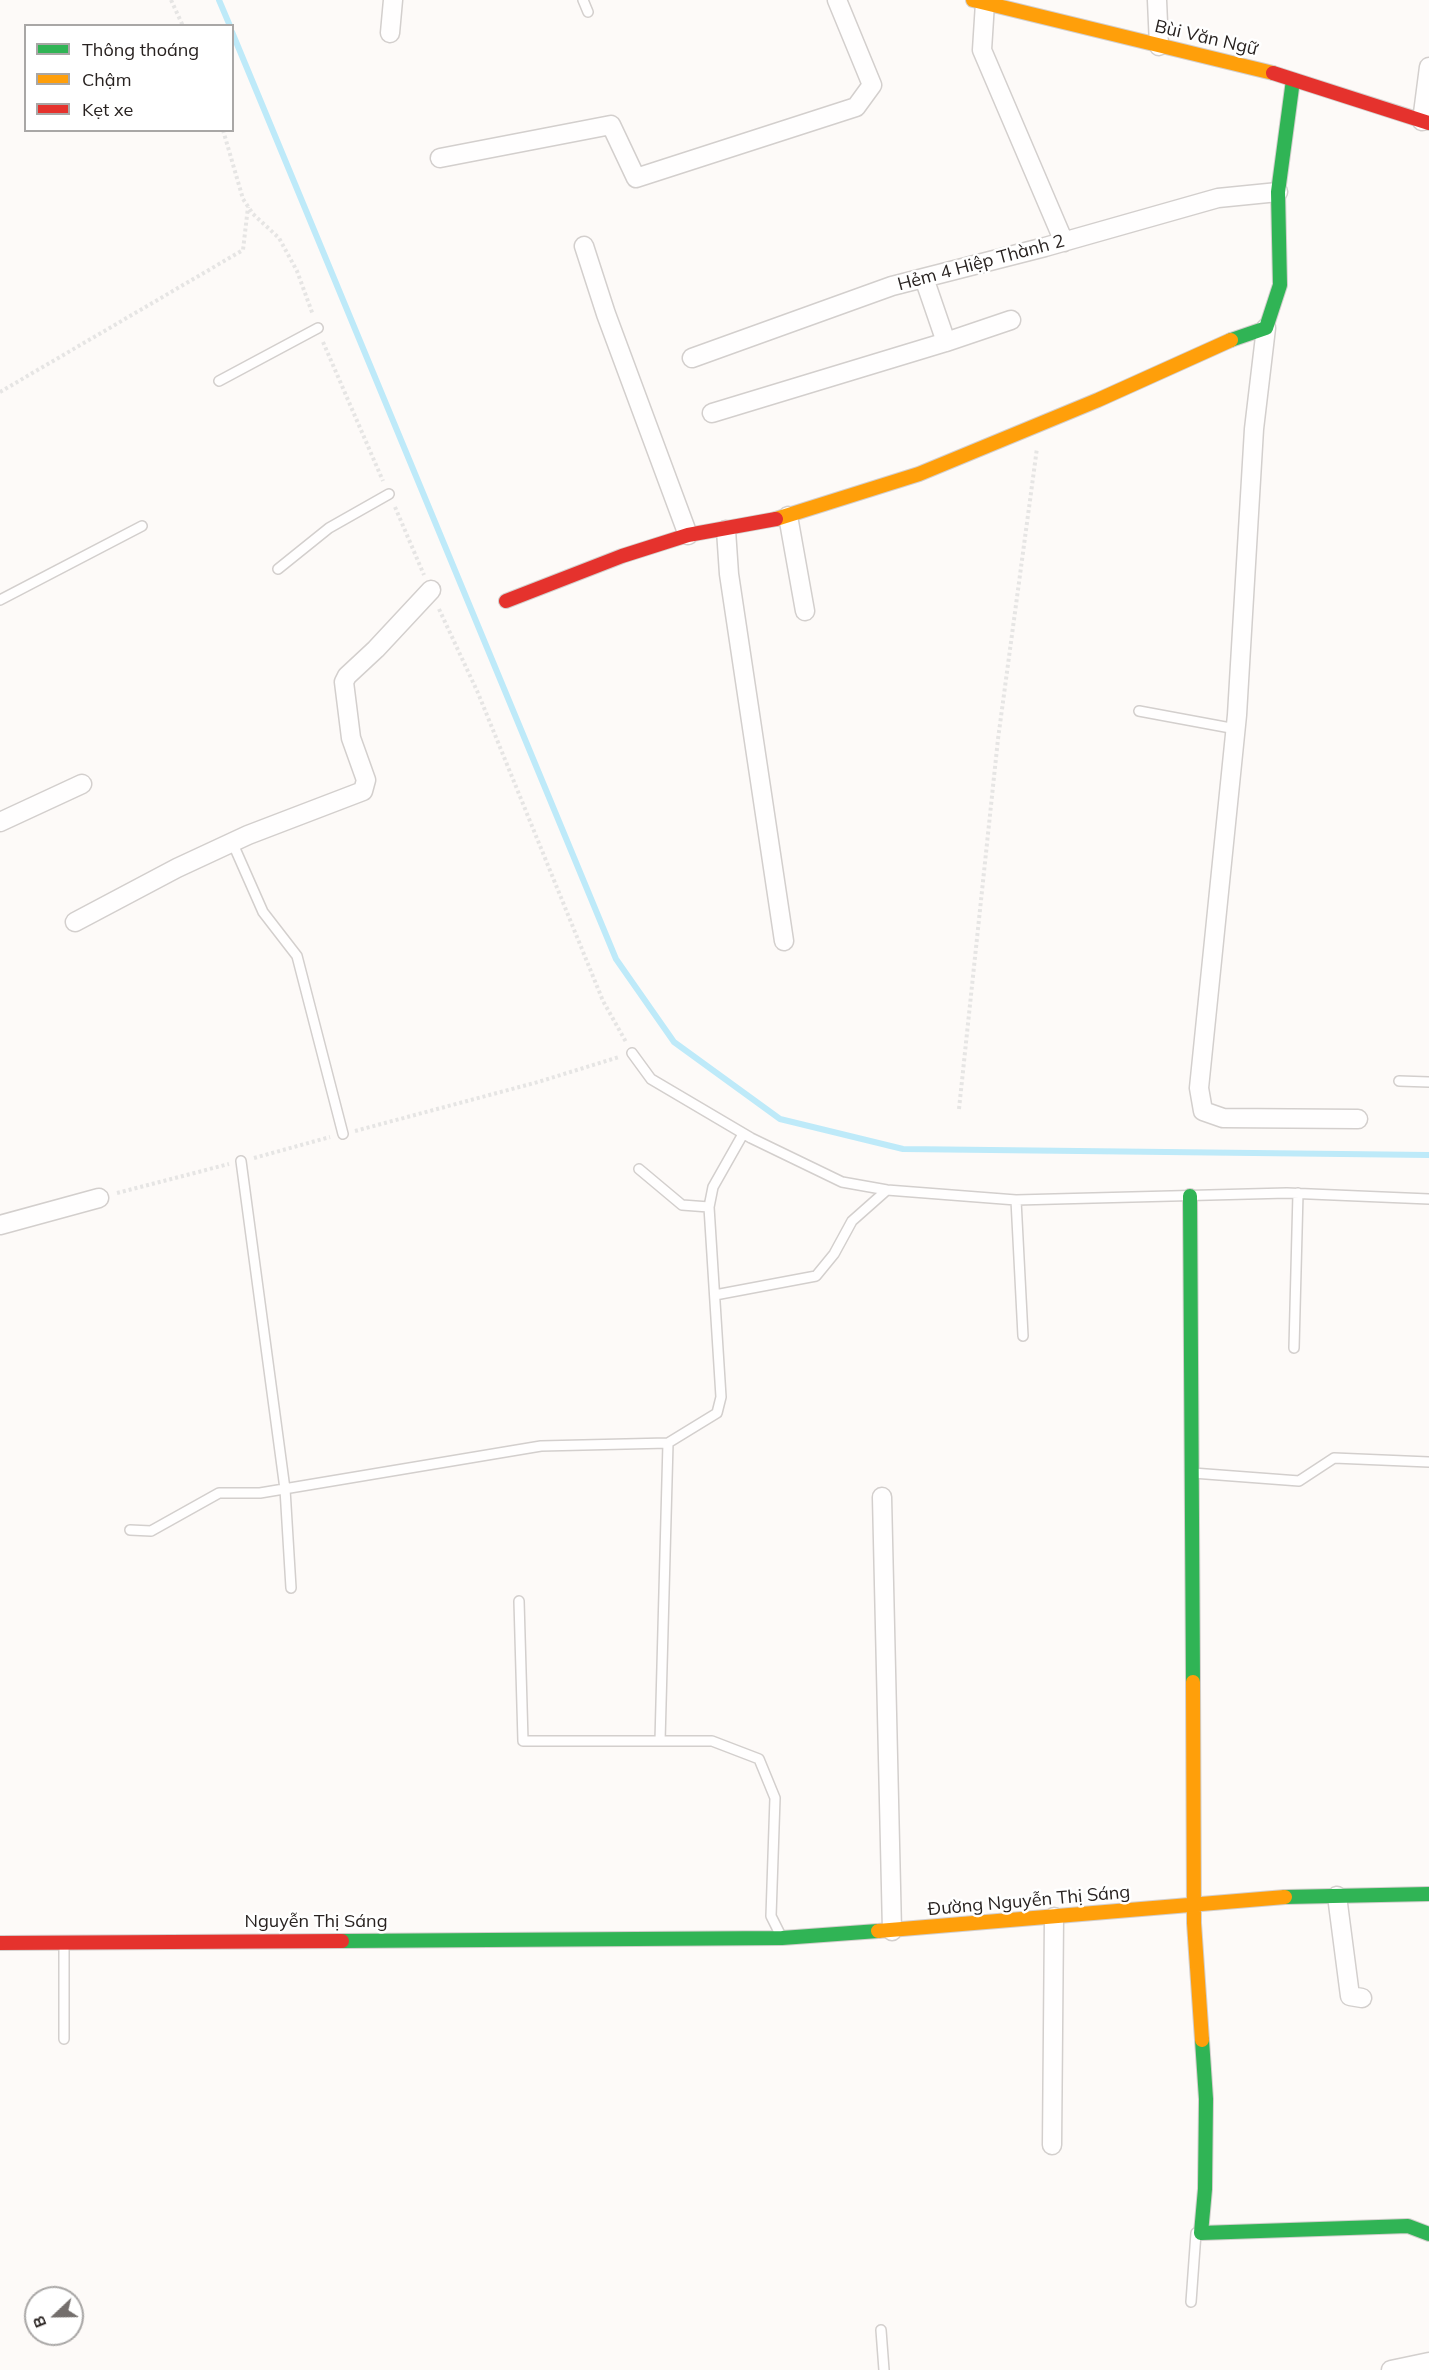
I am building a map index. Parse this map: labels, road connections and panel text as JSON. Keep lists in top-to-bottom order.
{
  "streets": {
    "street": [
      "Bùi Văn Ngữ",
      "Hẻm 4 Hiệp Thành 2",
      "Đường Nguyễn Thị Sáng",
      "Nguyễn Thị Sáng"
    ]
  },
  "crossings": [
    ["Đường Nguyễn Thị Sáng", "Nguyễn Thị Sáng"]
  ],
  "legend": ["Thông thoáng", "Chậm", "Kẹt xe"],
  "north": "left"
}
